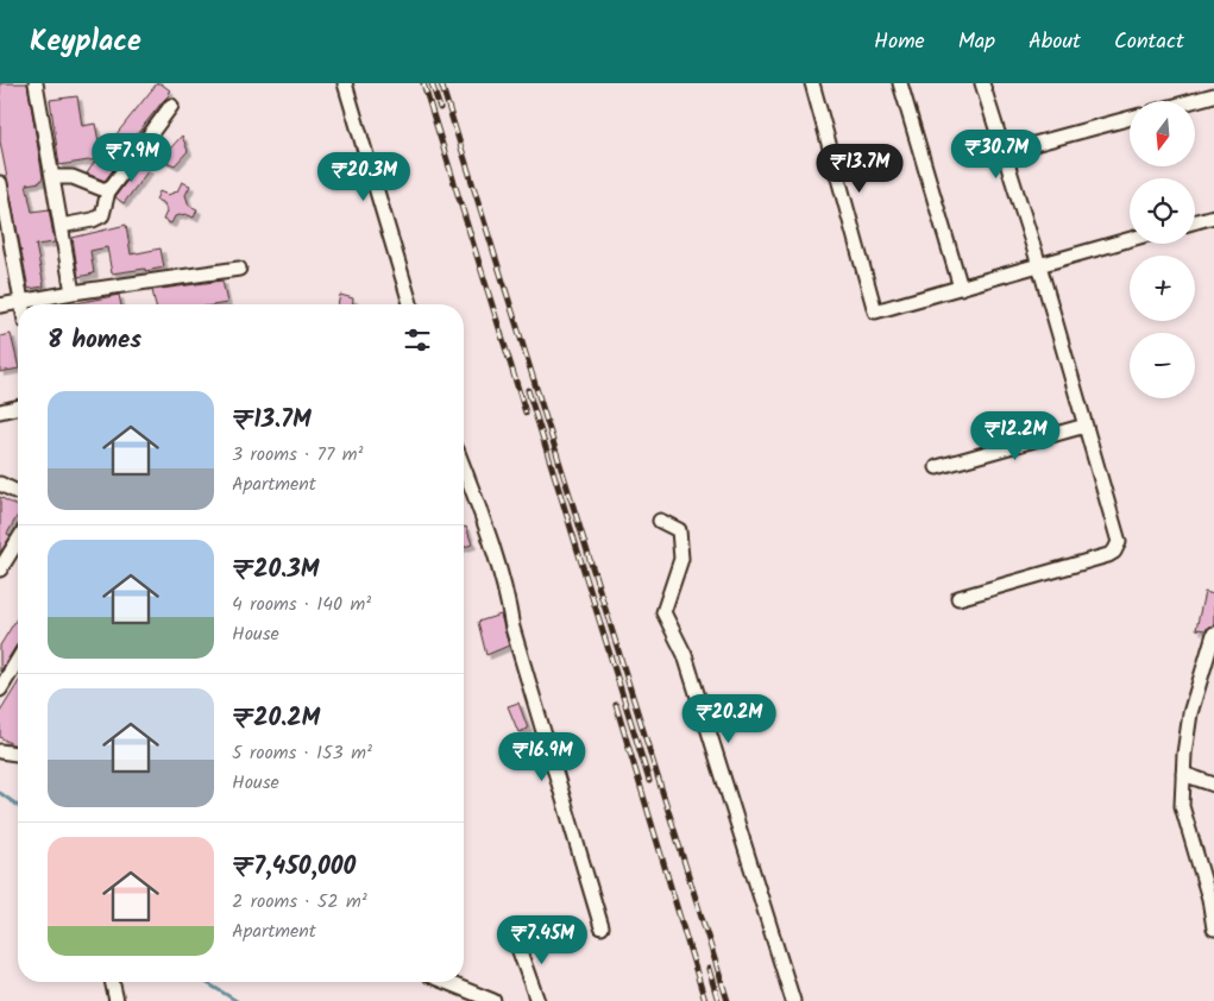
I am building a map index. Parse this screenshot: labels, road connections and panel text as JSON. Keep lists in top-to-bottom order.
{
  "north": "bottom",
  "page": {
    "header": "Keyplace",
    "nav": [
      "Home",
      "Map",
      "About",
      "Contact"
    ],
    "map_buttons": ["+", "−"],
    "price": [
      "₹30.7M",
      "₹7.9M",
      "₹13.7M",
      "₹20.3M",
      "₹12.2M",
      "₹20.2M",
      "₹16.9M",
      "₹7.45M"
    ],
    "heading": "8 homes",
    "list": [
      {
        "name": "₹13.7M",
        "note": "3 rooms · 77 m² · Apartment"
      },
      {
        "name": "₹20.3M",
        "note": "4 rooms · 140 m² · House"
      },
      {
        "name": "₹20.2M",
        "note": "5 rooms · 153 m² · House"
      },
      {
        "name": "₹7,450,000",
        "note": "2 rooms · 52 m² · Apartment"
      }
    ]
  }
}
